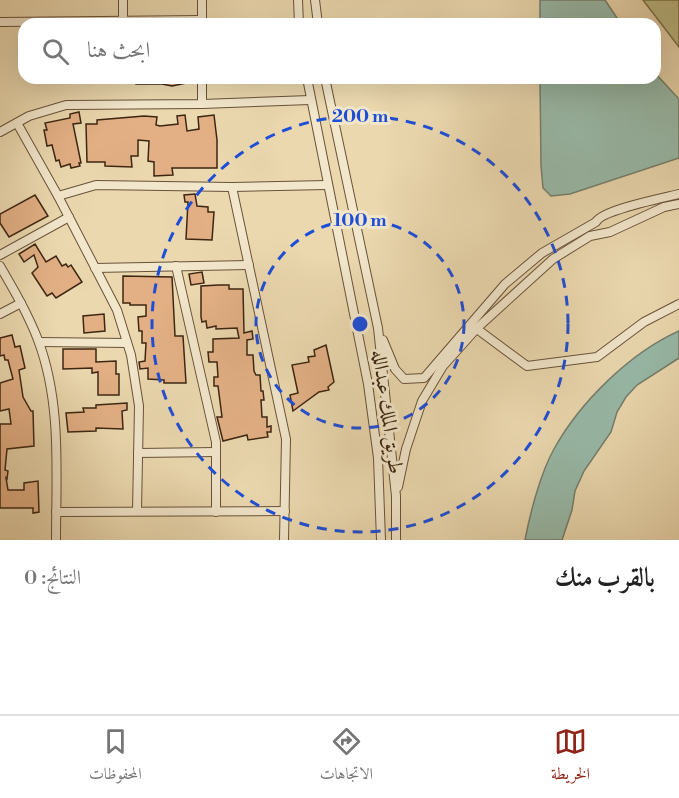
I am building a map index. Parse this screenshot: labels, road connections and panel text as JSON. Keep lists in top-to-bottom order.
{
  "streets": {
    "street": ["طريق الملك عبدالله"]
  },
  "page": {
    "search": "ابحث هنا",
    "heading": ["بالقرب منك", "النتائج: 0"],
    "nav": ["الخريطة", "الاتجاهات", "المحفوظات"]
  },
  "rings": ["200 m", "100 m"]
}
